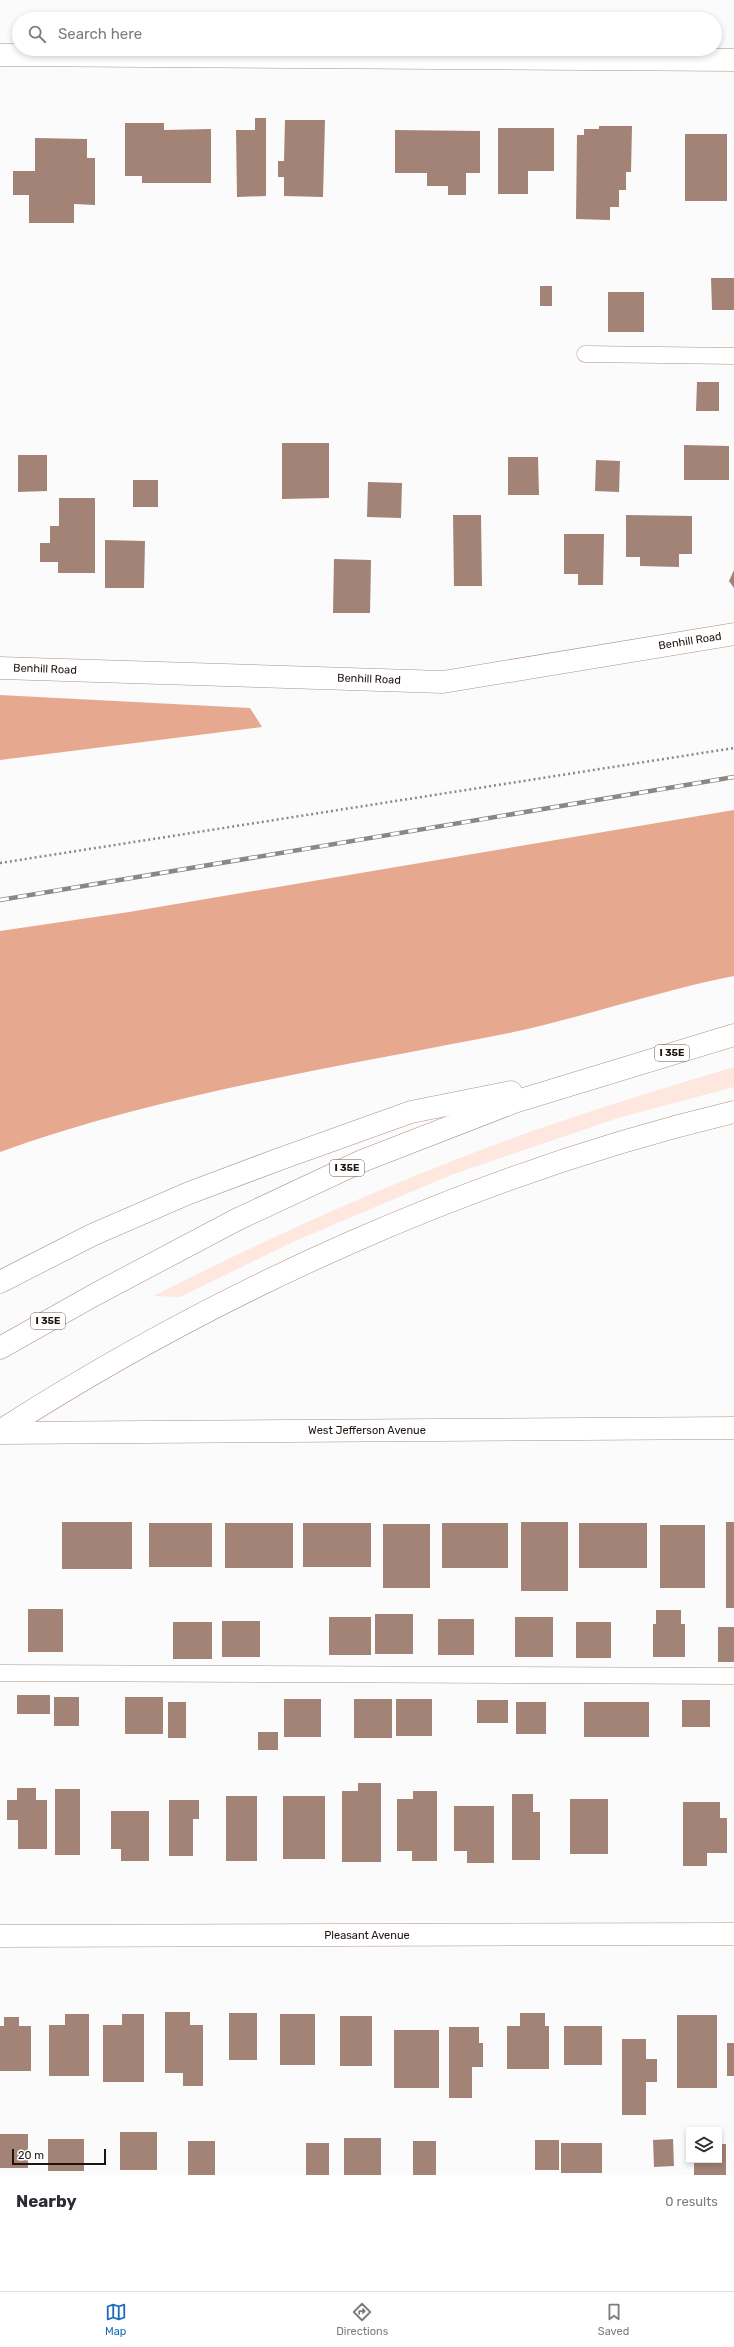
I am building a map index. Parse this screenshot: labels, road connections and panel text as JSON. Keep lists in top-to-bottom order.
{
  "streets": {
    "main road": [
      "Benhill Road",
      "I 35E",
      "West Jefferson Avenue",
      "Pleasant Avenue"
    ]
  },
  "scale_bar": "20 m",
  "page": {
    "search": "Search here",
    "scale": "20 m",
    "heading": ["Nearby", "0 results"],
    "nav": ["Map", "Directions", "Saved"]
  }
}
